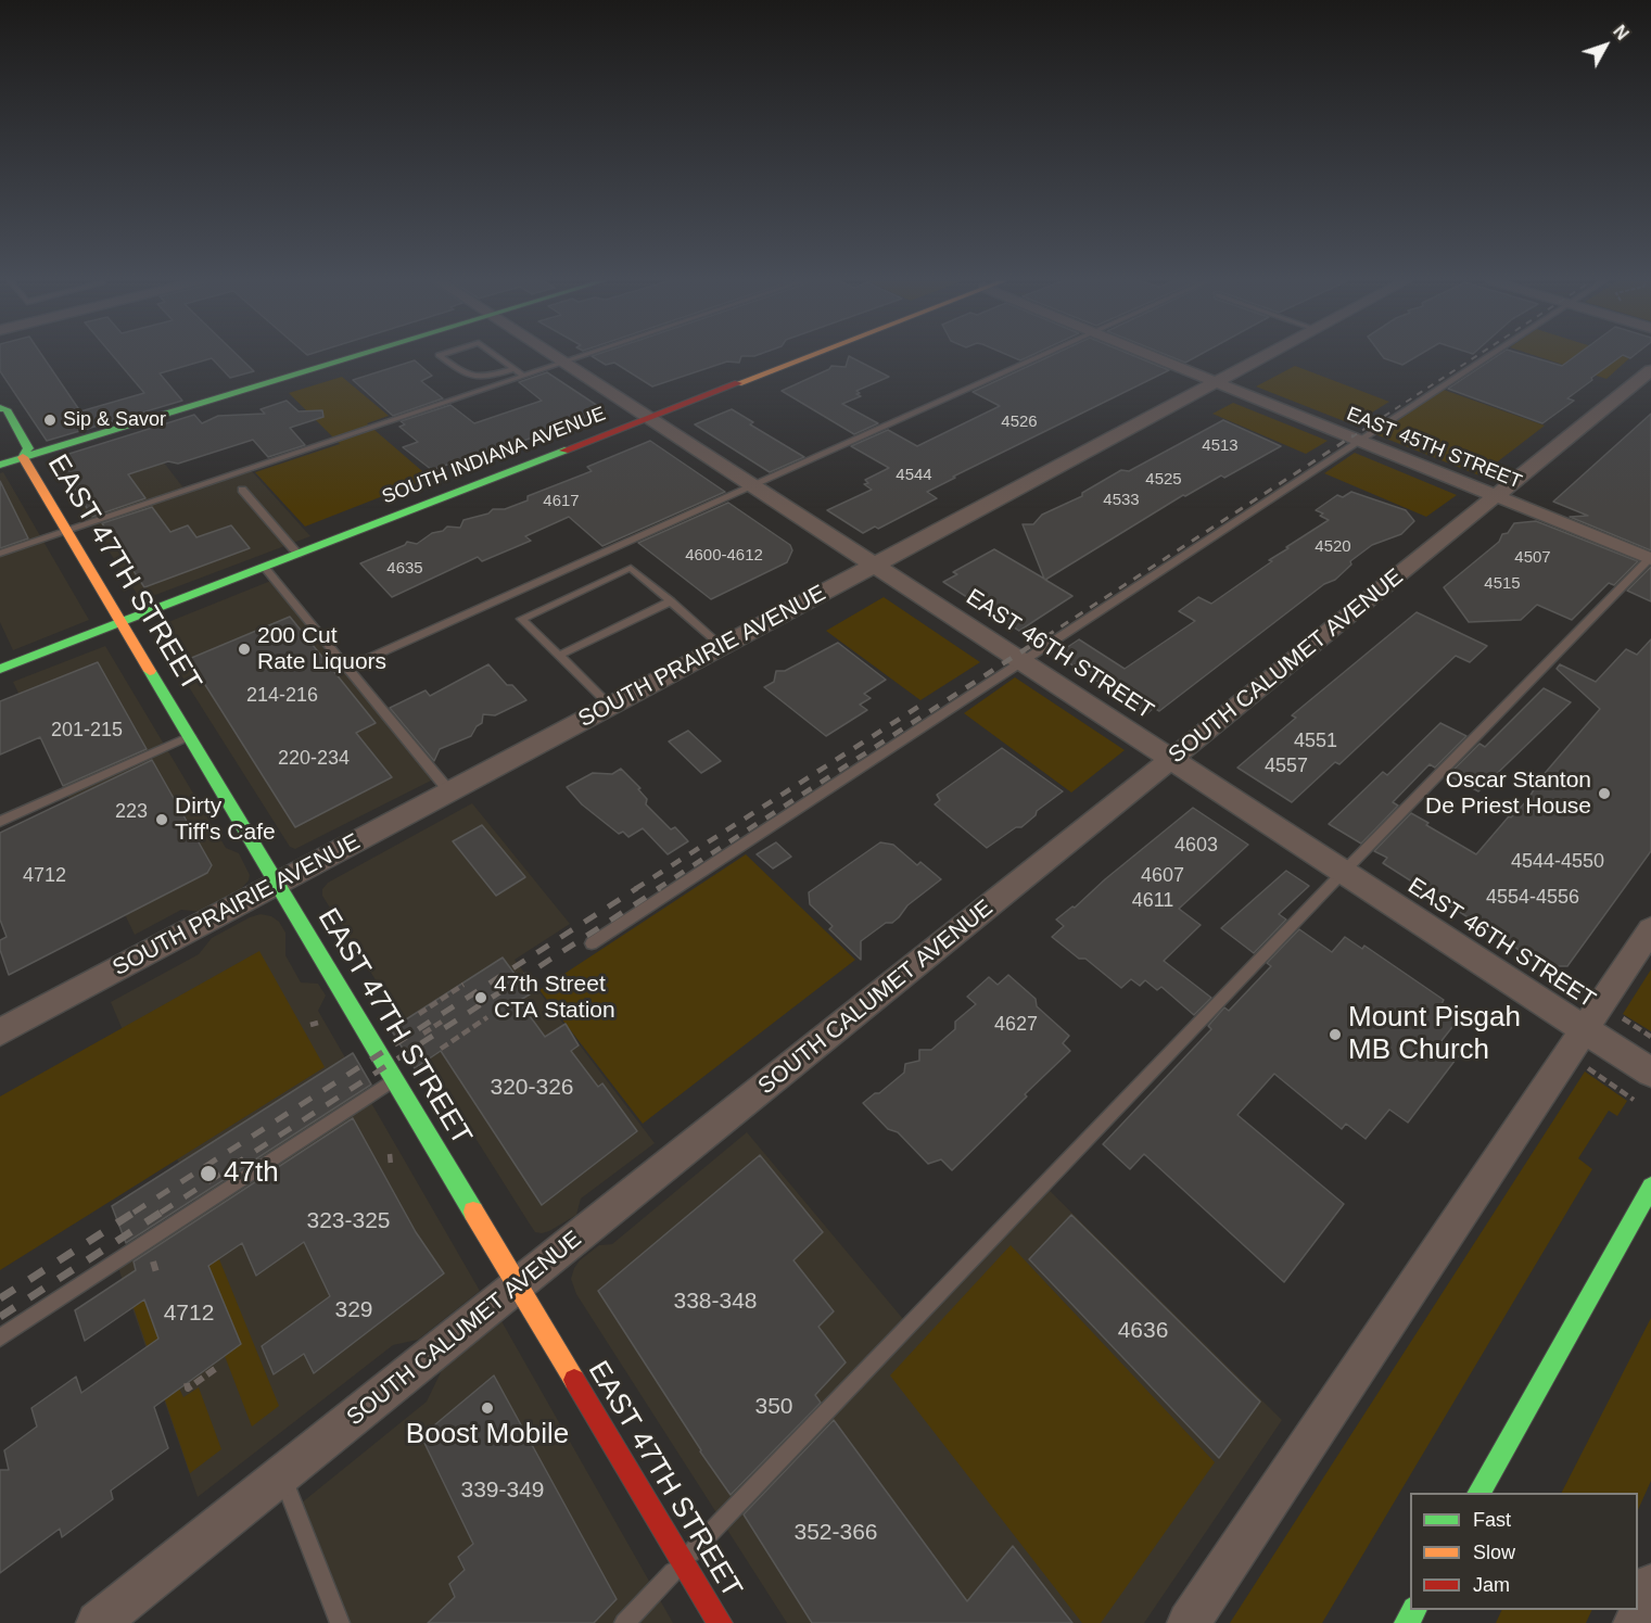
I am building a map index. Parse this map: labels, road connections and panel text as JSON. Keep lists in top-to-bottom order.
{
  "streets": {
    "street": [
      "EAST 45TH STREET",
      "SOUTH INDIANA AVENUE",
      "EAST 47TH STREET",
      "EAST 46TH STREET",
      "SOUTH PRAIRIE AVENUE",
      "SOUTH CALUMET AVENUE"
    ]
  },
  "crossings": [
    ["EAST 45TH STREET", "SOUTH PRAIRIE AVENUE"],
    ["EAST 45TH STREET", "SOUTH CALUMET AVENUE"],
    ["SOUTH INDIANA AVENUE", "EAST 47TH STREET"],
    ["SOUTH INDIANA AVENUE", "EAST 46TH STREET"],
    ["EAST 47TH STREET", "SOUTH PRAIRIE AVENUE"],
    ["EAST 47TH STREET", "SOUTH CALUMET AVENUE"],
    ["EAST 46TH STREET", "SOUTH PRAIRIE AVENUE"],
    ["EAST 46TH STREET", "SOUTH CALUMET AVENUE"]
  ],
  "places": [
    "Sip & Savor",
    "200 Cut Rate Liquors",
    "Oscar Stanton De Priest House",
    "Dirty Tiff's Cafe",
    "47th Street CTA Station",
    "Mount Pisgah MB Church",
    "47th",
    "Boost Mobile"
  ],
  "house_numbers": [
    "4526",
    "4513",
    "4544",
    "4525",
    "4533",
    "4617",
    "4520",
    "4600-4612",
    "4507",
    "4635",
    "4515",
    "214-216",
    "201-215",
    "4551",
    "220-234",
    "4557",
    "223",
    "4603",
    "4544-4550",
    "4712",
    "4607",
    "4554-4556",
    "4611",
    "4627",
    "320-326",
    "323-325",
    "338-348",
    "329",
    "4712",
    "4636",
    "350",
    "339-349",
    "352-366"
  ],
  "legend": ["Fast", "Slow", "Jam"],
  "north": "top right"
}
